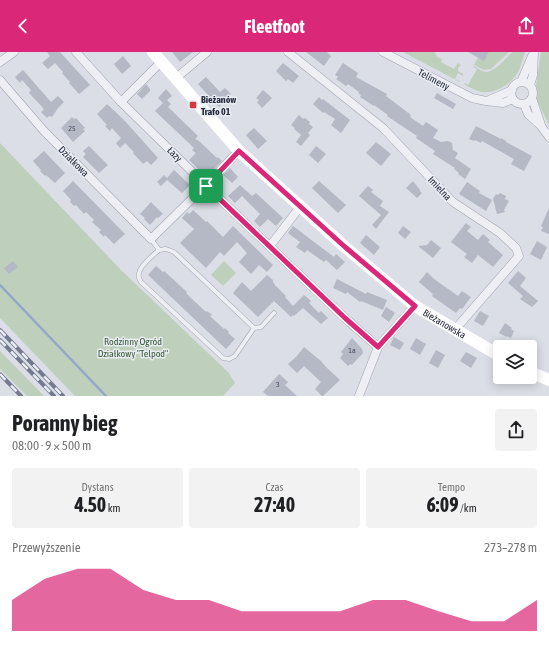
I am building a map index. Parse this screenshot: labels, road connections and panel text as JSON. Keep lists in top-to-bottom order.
{
  "streets": {
    "street": [
      "Telimeny",
      "Łazy",
      "Działkowa",
      "Imielna",
      "Bieżanowska"
    ]
  },
  "crossings": [
    ["Imielna", "Bieżanowska"]
  ],
  "parks": ["Rodzinny Ogród Działkowy \"Telpod\""],
  "places": {
    "transit": ["Bieżanów Trafo 01"]
  },
  "house_numbers": ["25", "1a", "3"],
  "page": {
    "header": "Fleetfoot",
    "heading": ["Poranny bieg", "08:00 · 9 × 500 m"],
    "stats": [
      ["Dystans", "4.50 km"],
      ["Czas", "27:40"],
      ["Tempo", "6:09 /km"]
    ],
    "chart": ["Przewyższenie", "273–278 m"]
  }
}
